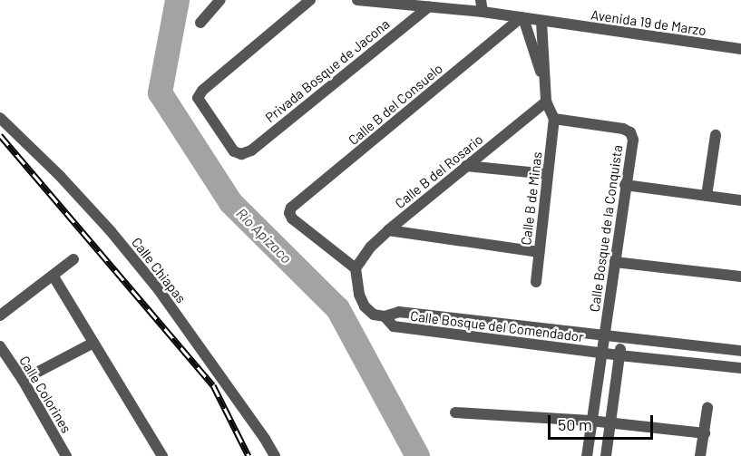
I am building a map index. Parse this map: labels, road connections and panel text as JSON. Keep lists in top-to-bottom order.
{
  "streets": {
    "street": [
      "Avenida 19 de Marzo",
      "Privada Bosque de Jacona",
      "Calle B del Consuelo",
      "Calle B del Rosario",
      "Calle B de Minas",
      "Calle Bosque de la Conquista",
      "Calle Chiapas",
      "Calle Bosque del Comendador",
      "Calle Colorines"
    ]
  },
  "crossings": [
    ["Avenida 19 de Marzo", "Privada Bosque de Jacona"],
    ["Avenida 19 de Marzo", "Calle B del Consuelo"],
    ["Calle B del Consuelo", "Calle B del Rosario"],
    ["Calle B de Minas", "Calle Bosque de la Conquista"],
    ["Calle Bosque de la Conquista", "Calle Bosque del Comendador"]
  ],
  "water": ["Río Apizaco"],
  "scale_bar": "50 m"
}
